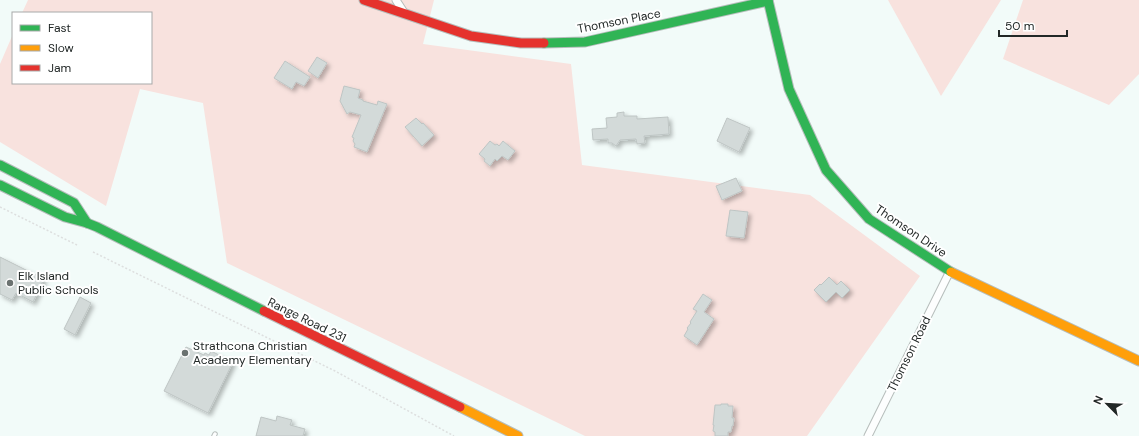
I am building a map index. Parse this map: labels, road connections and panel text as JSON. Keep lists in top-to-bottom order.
{
  "streets": {
    "street": [
      "Thomson Place",
      "Thomson Drive",
      "Range Road 231",
      "Thomson Road"
    ]
  },
  "crossings": [
    ["Thomson Place", "Thomson Drive"],
    ["Thomson Drive", "Thomson Road"]
  ],
  "places": ["Elk Island Public Schools", "Strathcona Christian Academy Elementary"],
  "legend": ["Fast", "Slow", "Jam"],
  "scale_bar": "50 m",
  "north": "top left"
}
